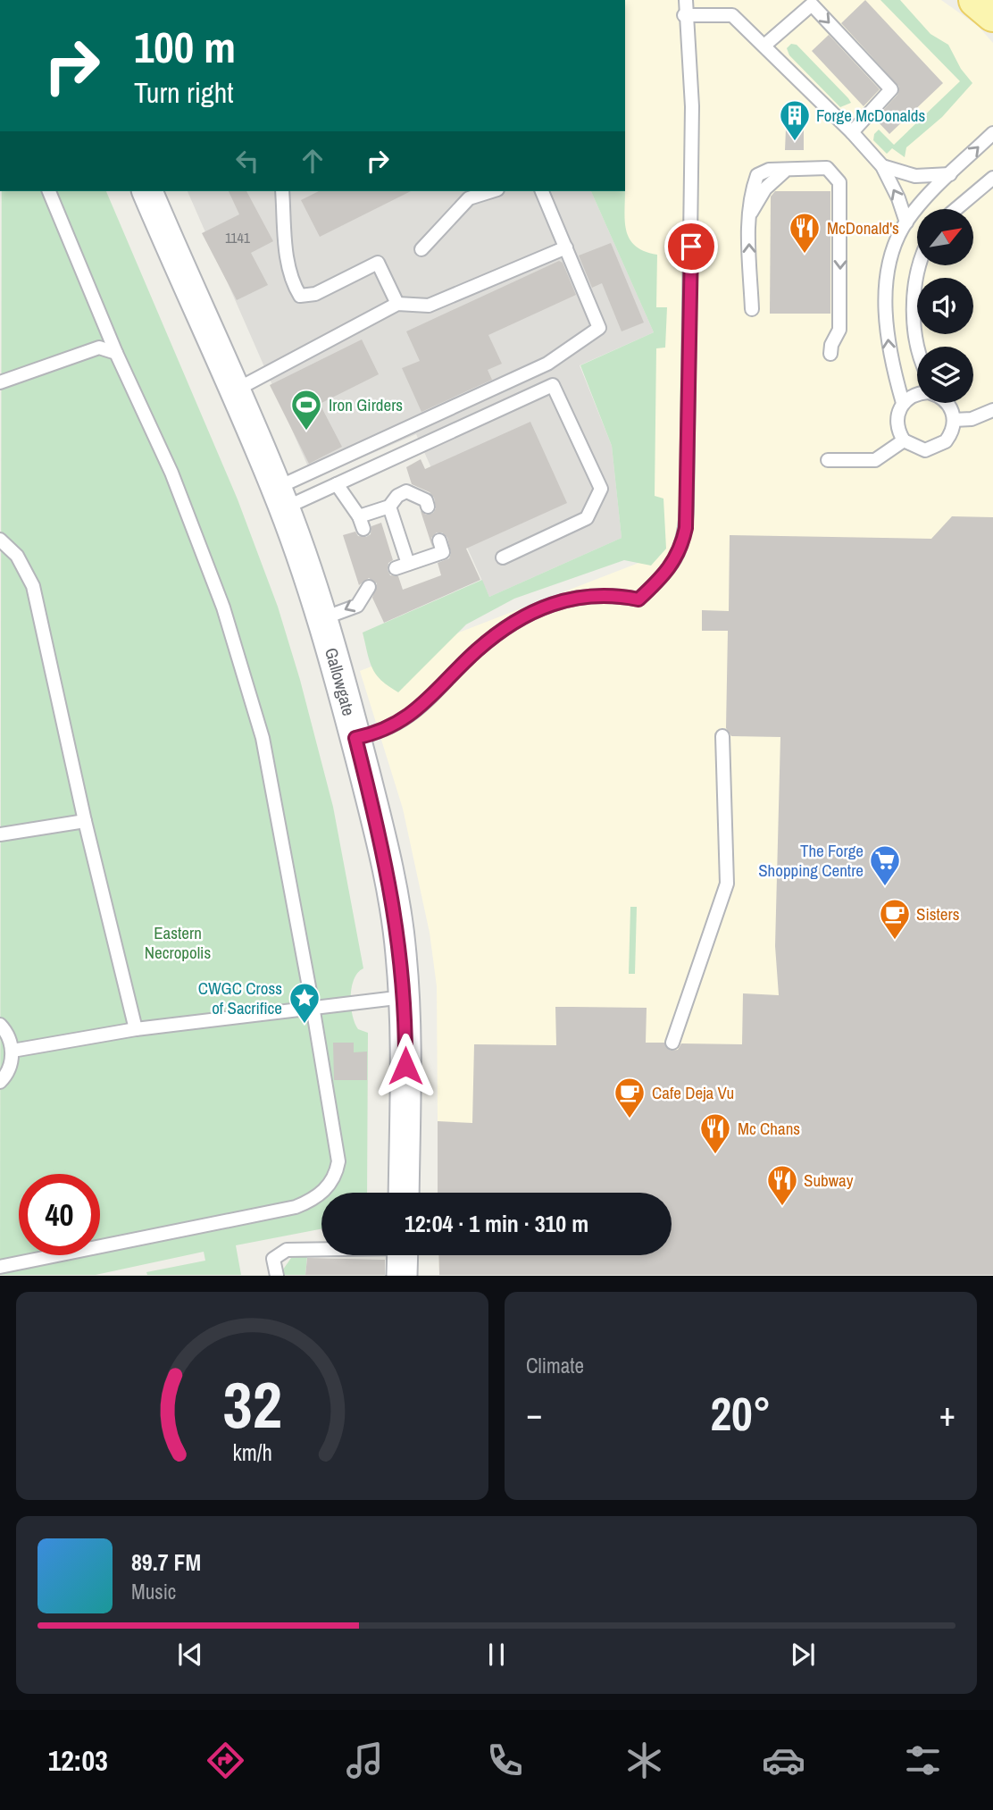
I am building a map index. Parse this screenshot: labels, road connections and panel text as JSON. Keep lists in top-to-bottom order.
{
  "streets": {
    "street": ["Gallowgate"]
  },
  "parks": ["Eastern Necropolis"],
  "places": {
    "building": ["Forge McDonalds"],
    "restaurant": ["McDonald's", "Mc Chans", "Subway"],
    "sports": ["Iron Girders"],
    "supermarket": ["The Forge Shopping Centre"],
    "cafe": ["Sisters", "Cafe Deja Vu"],
    "place": ["CWGC Cross of Sacrifice"]
  },
  "house_numbers": ["1141"],
  "north": "top right",
  "page": {
    "turn": ["100 m", "Turn right"],
    "limit": "40",
    "trip": "12:04 · 1 min · 310 m",
    "tile": "Climate",
    "heat": ["−", "20°", "+"],
    "song": ["89.7 FM", "Music"],
    "tabs": "12:03",
    "gauge": ["32", "km/h"]
  }
}
